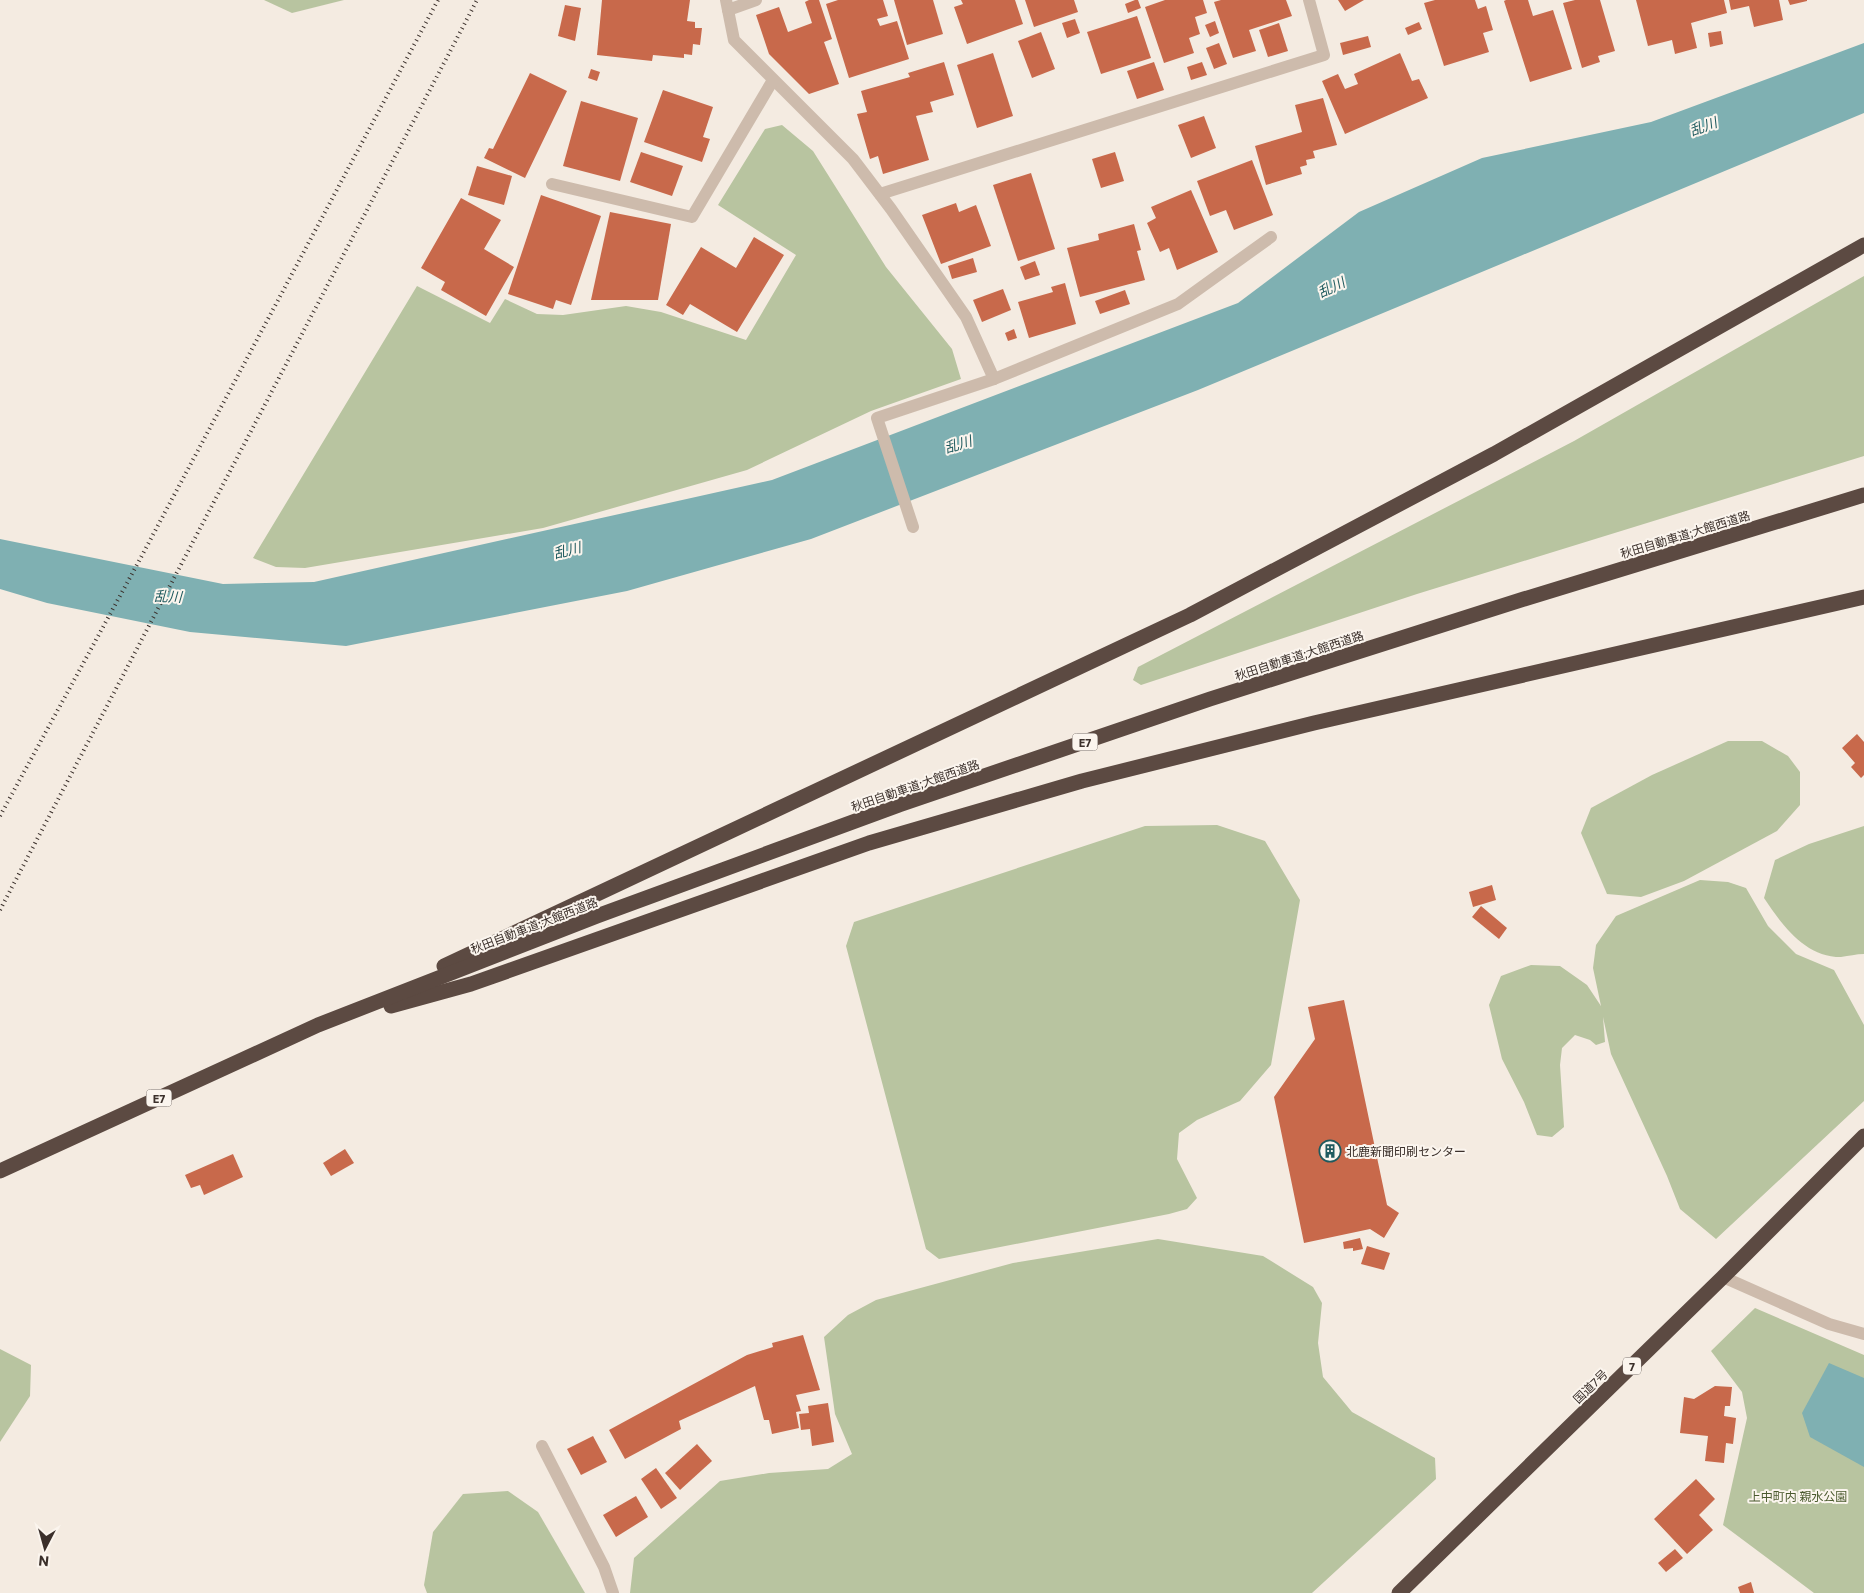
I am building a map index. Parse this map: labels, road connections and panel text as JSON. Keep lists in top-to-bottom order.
{
  "streets": {
    "highway": [
      "秋田自動車道;大館西道路",
      "E7",
      "7",
      "国道7号"
    ]
  },
  "water": ["乱川"],
  "parks": ["上中町内 親水公園"],
  "places": {
    "building": ["北鹿新聞印刷センター"]
  },
  "north": "bottom"
}
